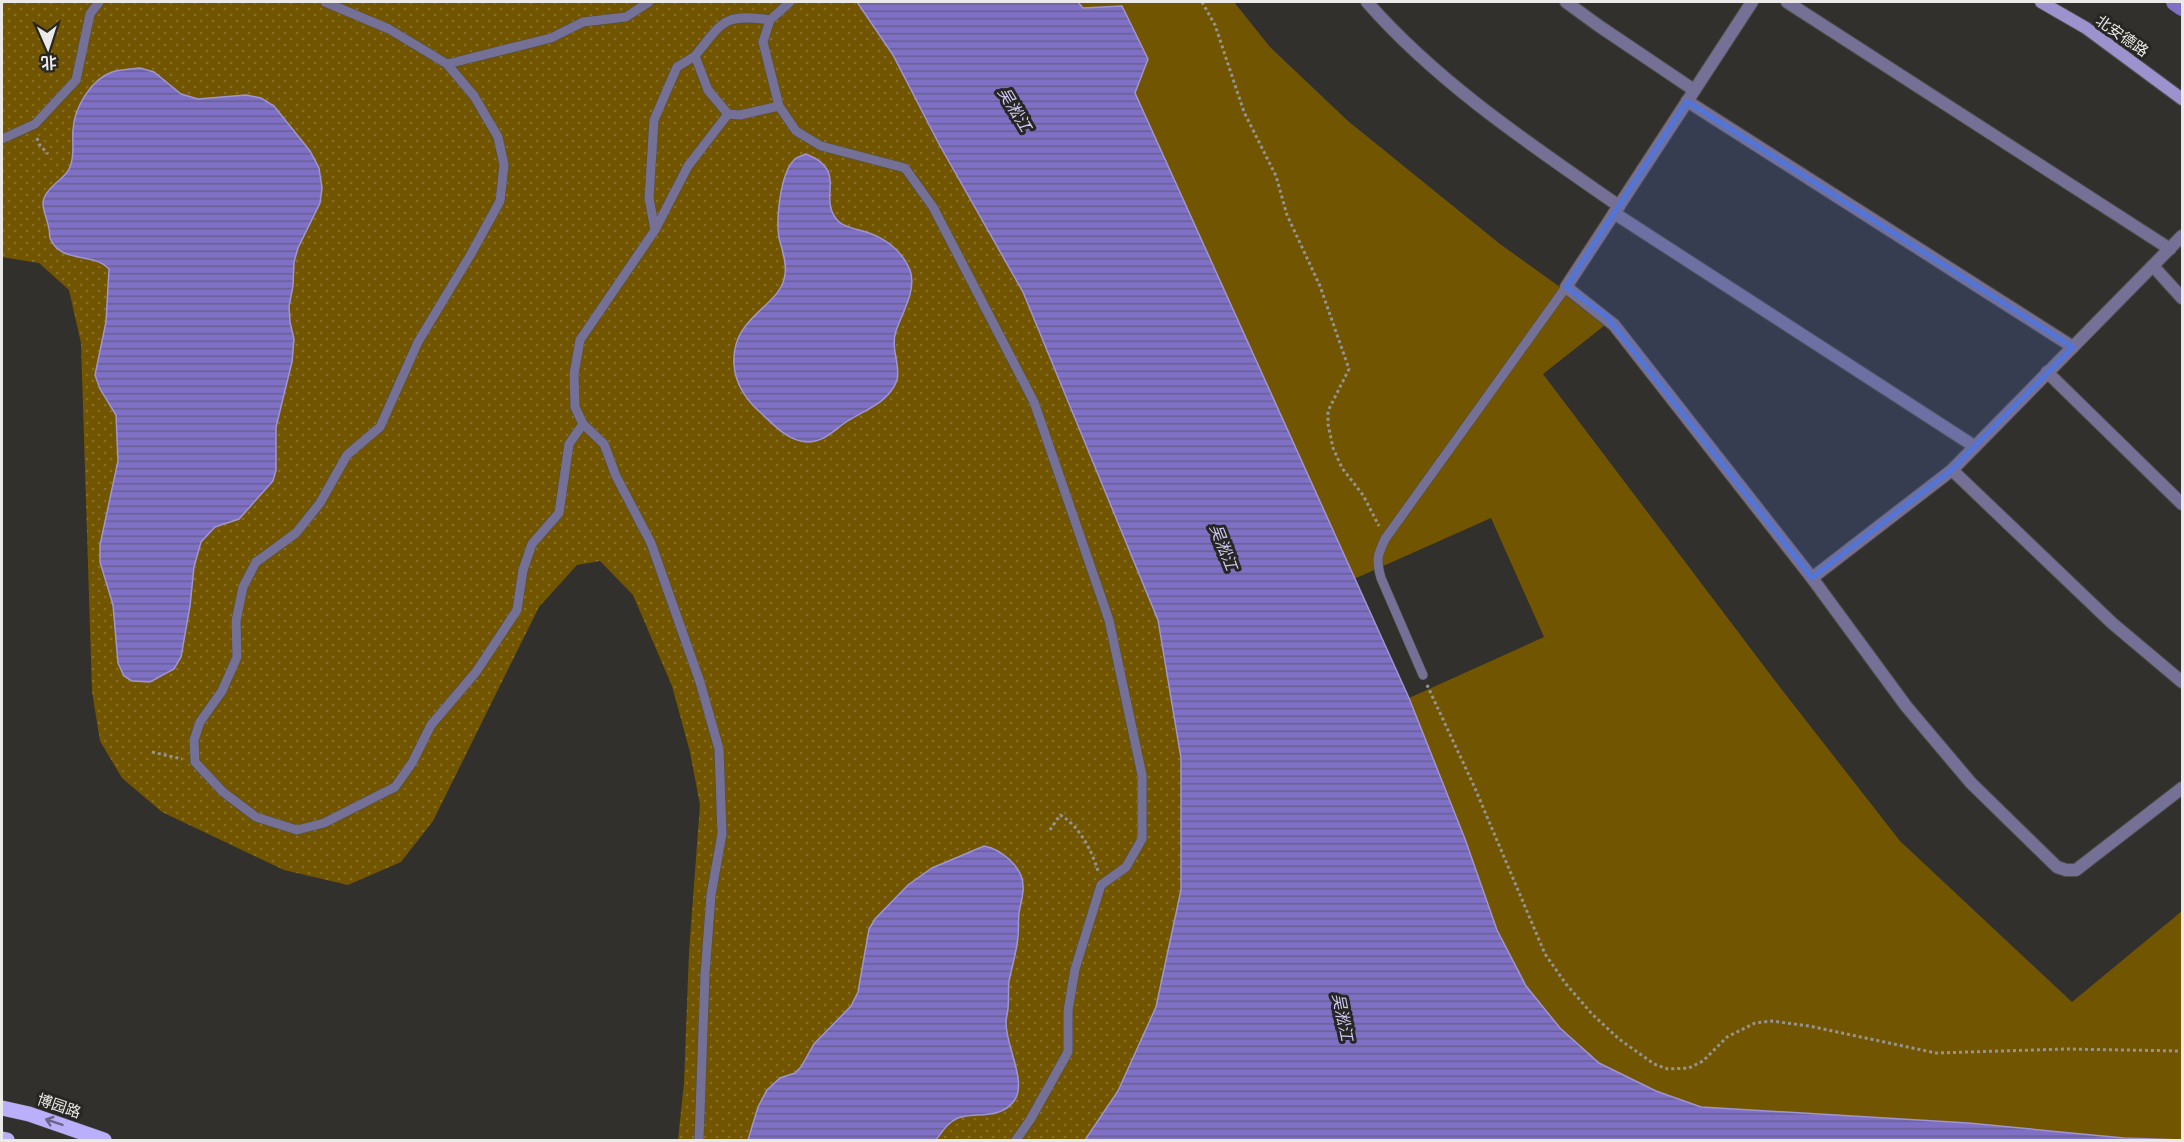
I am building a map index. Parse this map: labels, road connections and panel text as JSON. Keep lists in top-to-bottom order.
{
  "streets": {
    "main road": ["博园路"],
    "street": ["北安德路"]
  },
  "one_way": ["博园路"],
  "water": ["吴淞江"],
  "north": "bottom"
}
